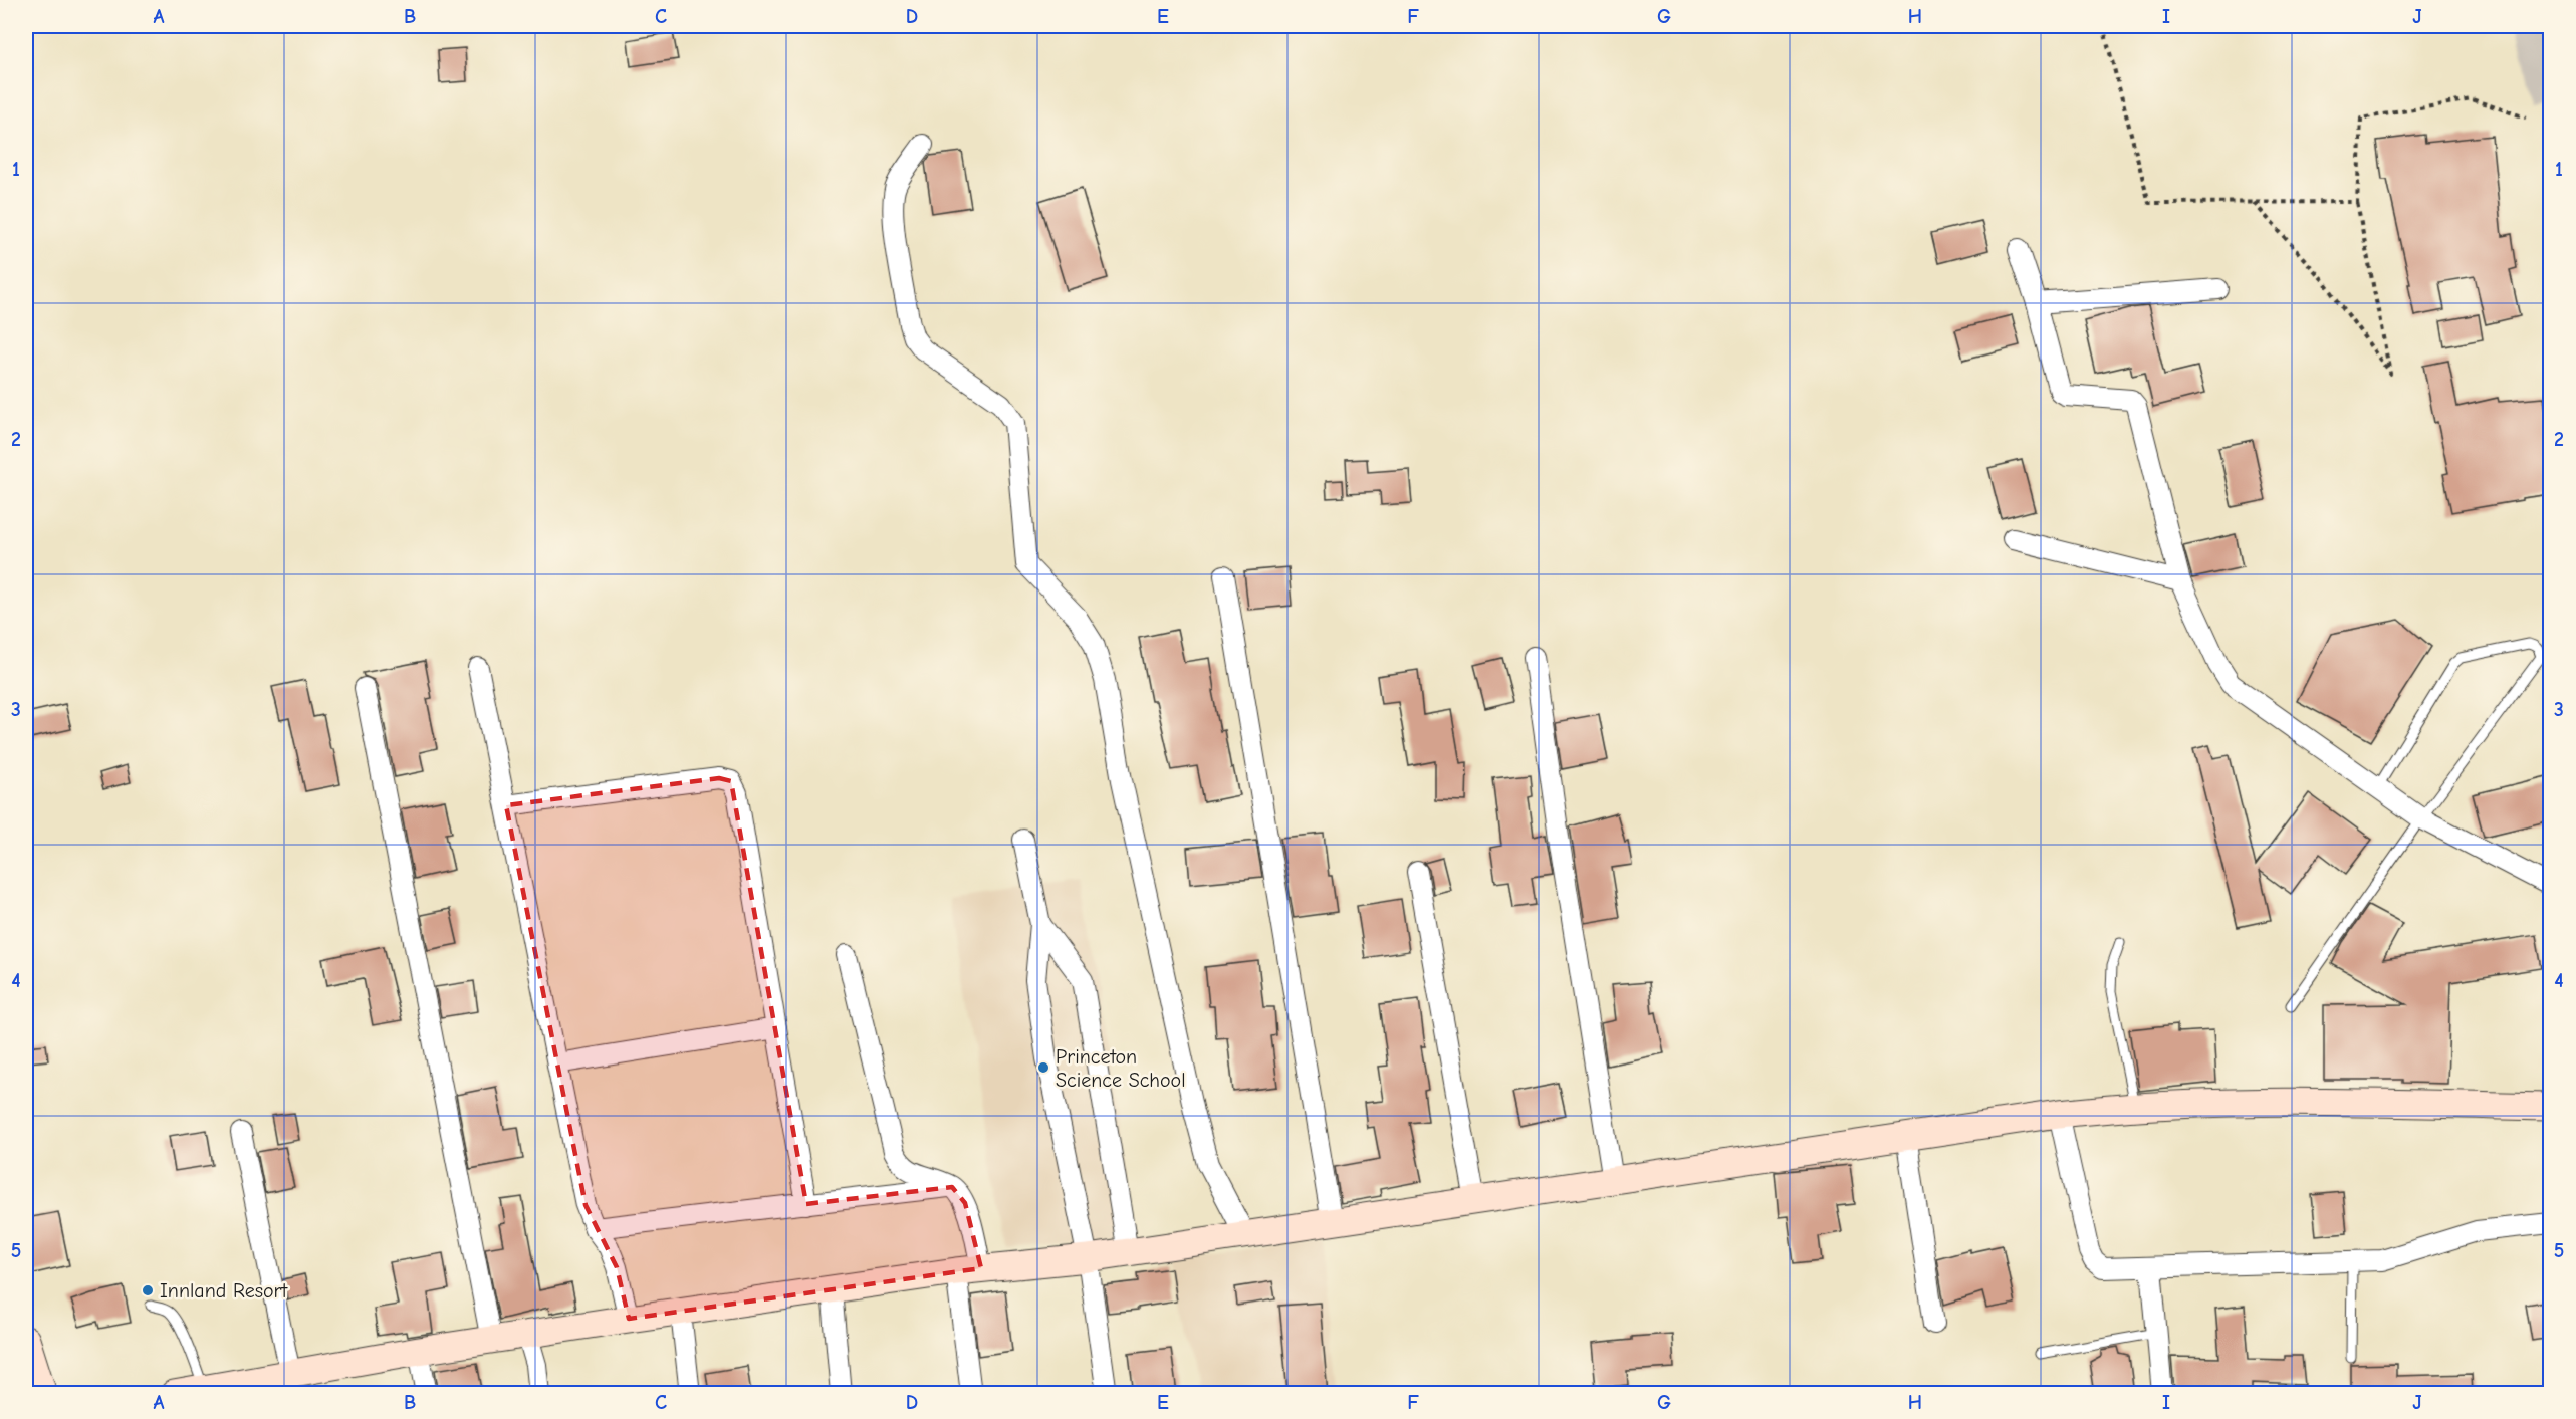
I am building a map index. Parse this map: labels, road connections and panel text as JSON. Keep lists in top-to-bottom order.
{
  "places": ["Princeton Science School", "Innland Resort"],
  "grid": {
    "columns": [
      "A",
      "B",
      "C",
      "D",
      "E",
      "F",
      "G",
      "H",
      "I",
      "J"
    ],
    "rows": [
      "1",
      "2",
      "3",
      "4",
      "5"
    ]
  }
}
